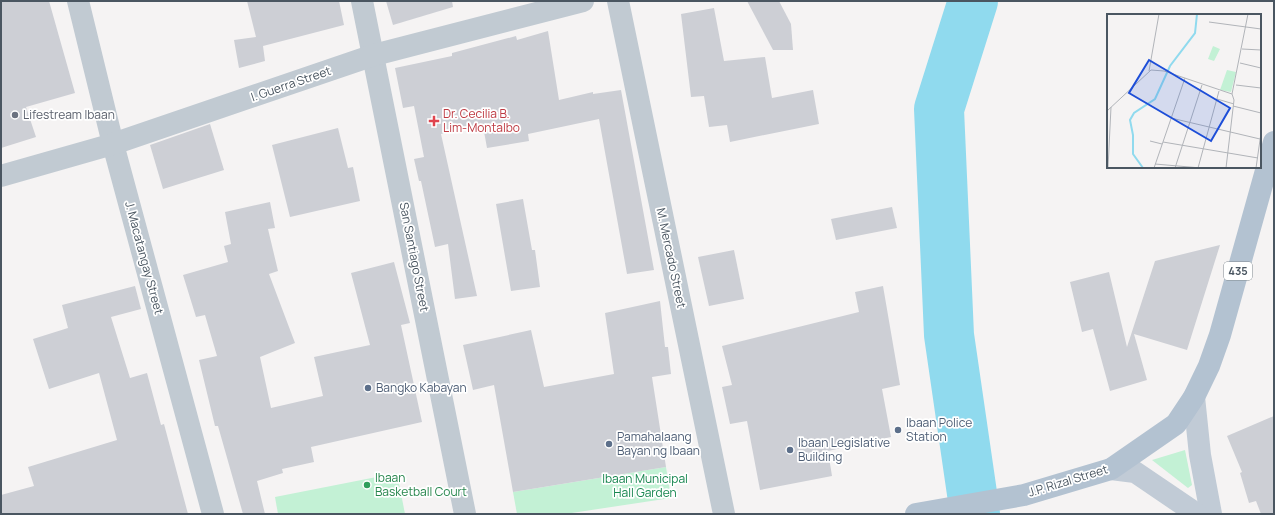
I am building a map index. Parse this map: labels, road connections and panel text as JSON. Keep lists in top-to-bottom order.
{
  "streets": {
    "main road": ["435", "J.P. Rizal Street"],
    "street": [
      "I. Guerra Street",
      "San Santiago Street",
      "J. Macatangay Street",
      "M. Mercado Street"
    ]
  },
  "crossings": [
    ["I. Guerra Street", "San Santiago Street"],
    ["I. Guerra Street", "J. Macatangay Street"],
    ["435", "J.P. Rizal Street"]
  ],
  "parks": ["Ibaan Municipal Hall Garden"],
  "places": {
    "other": [
      "Lifestream Ibaan",
      "Bangko Kabayan",
      "Ibaan Police Station",
      "Pamahalaang Bayan ng Ibaan",
      "Ibaan Legislative Building",
      "Ibaan Basketball Court"
    ],
    "health": ["Dr. Cecilia B. Lim-Montalbo"]
  }
}
